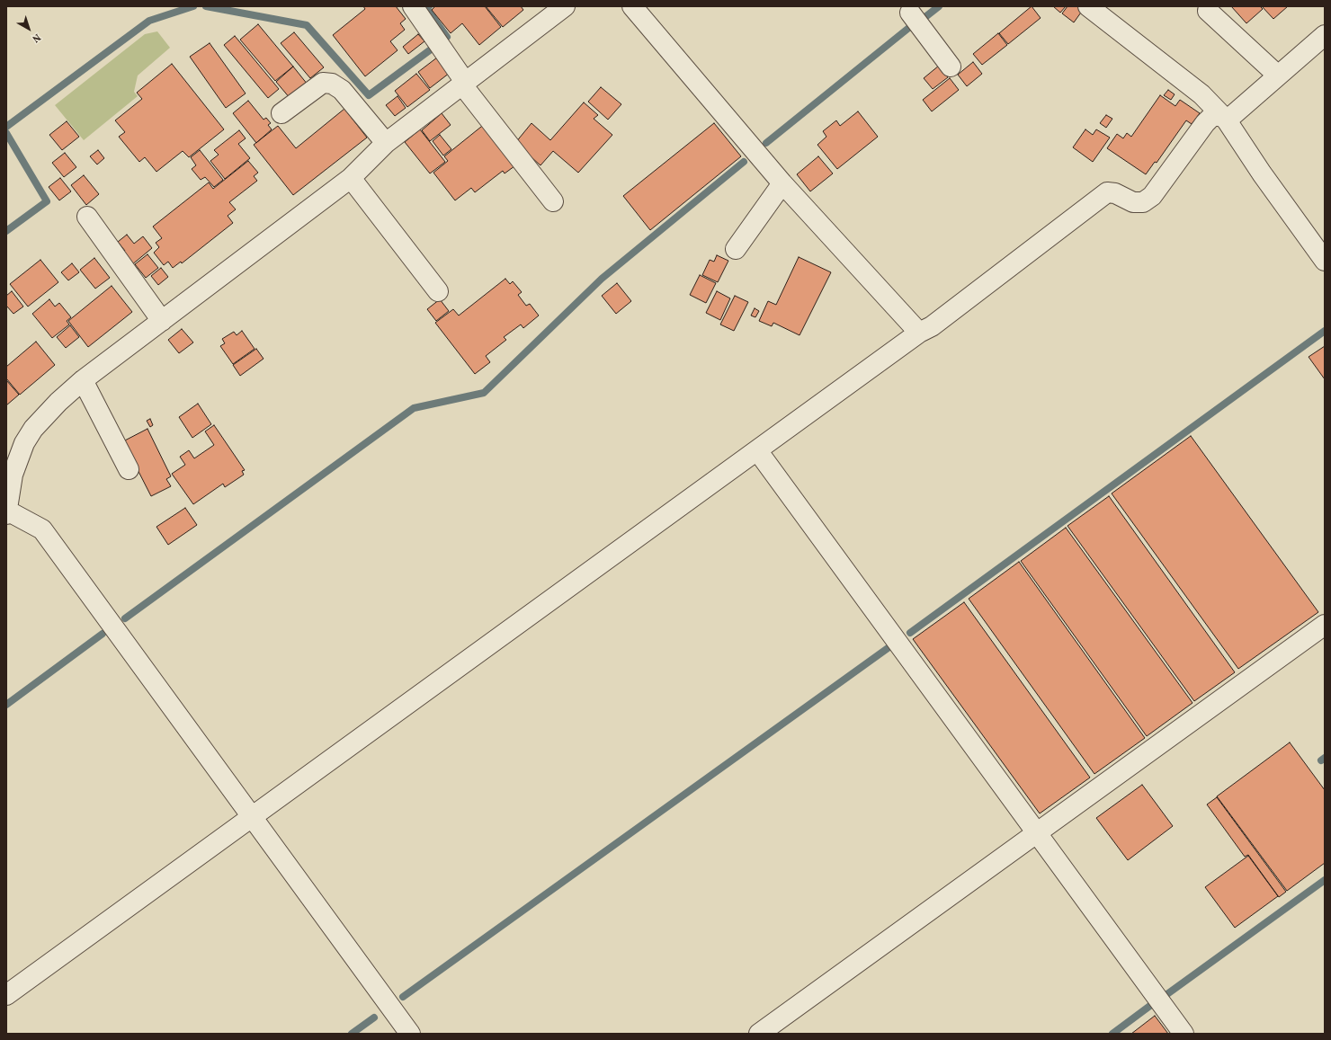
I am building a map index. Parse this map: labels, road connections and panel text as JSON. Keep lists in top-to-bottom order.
{
  "north": "bottom right"
}
